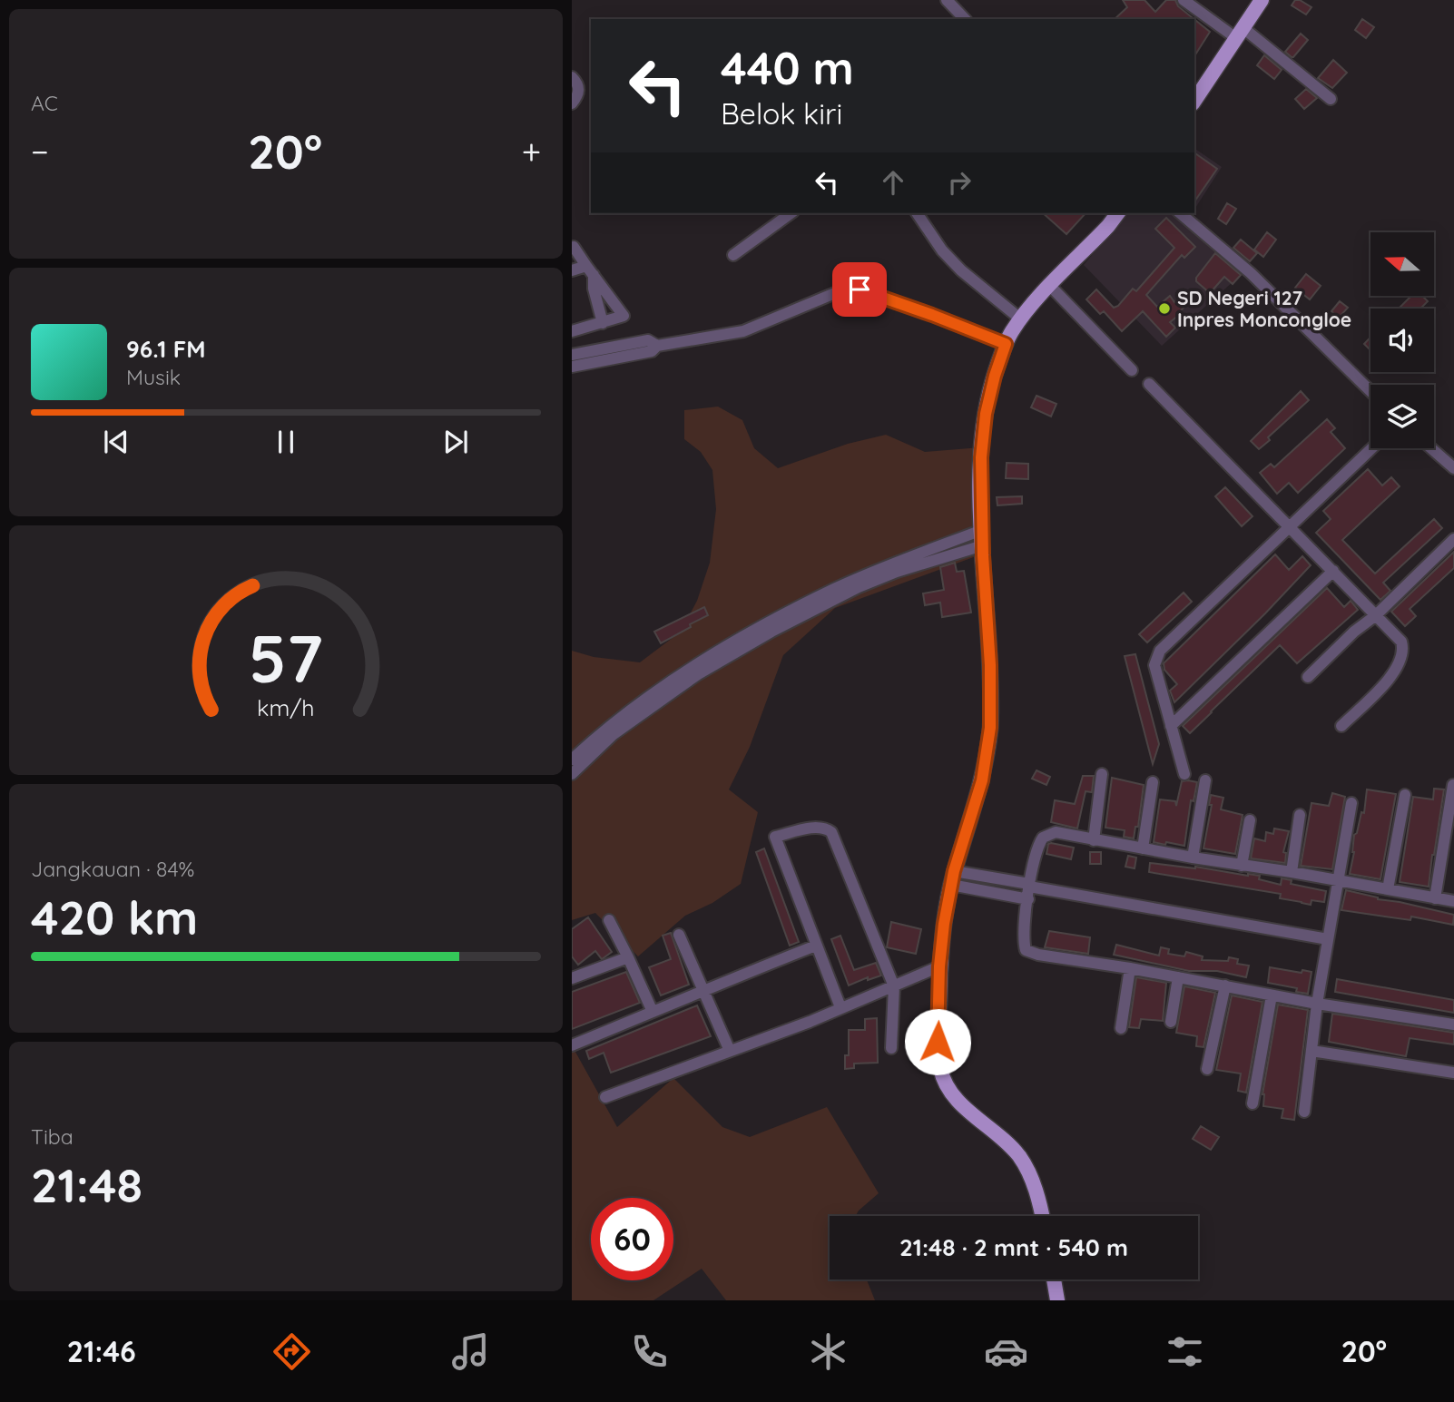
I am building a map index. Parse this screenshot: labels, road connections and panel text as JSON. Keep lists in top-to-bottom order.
{
  "places": ["SD Negeri 127 Inpres Moncongloe"],
  "north": "left",
  "page": {
    "tile": [
      "AC",
      ["Jangkauan · 84%", "420 km"],
      ["Tiba", "21:48"]
    ],
    "turn": ["440 m", "Belok kiri"],
    "heat": ["−", "20°", "+"],
    "song": ["96.1 FM", "Musik"],
    "limit": "60",
    "trip": "21:48 · 2 mnt · 540 m",
    "tabs": ["21:46", "20°"],
    "gauge": ["57", "km/h"]
  }
}
